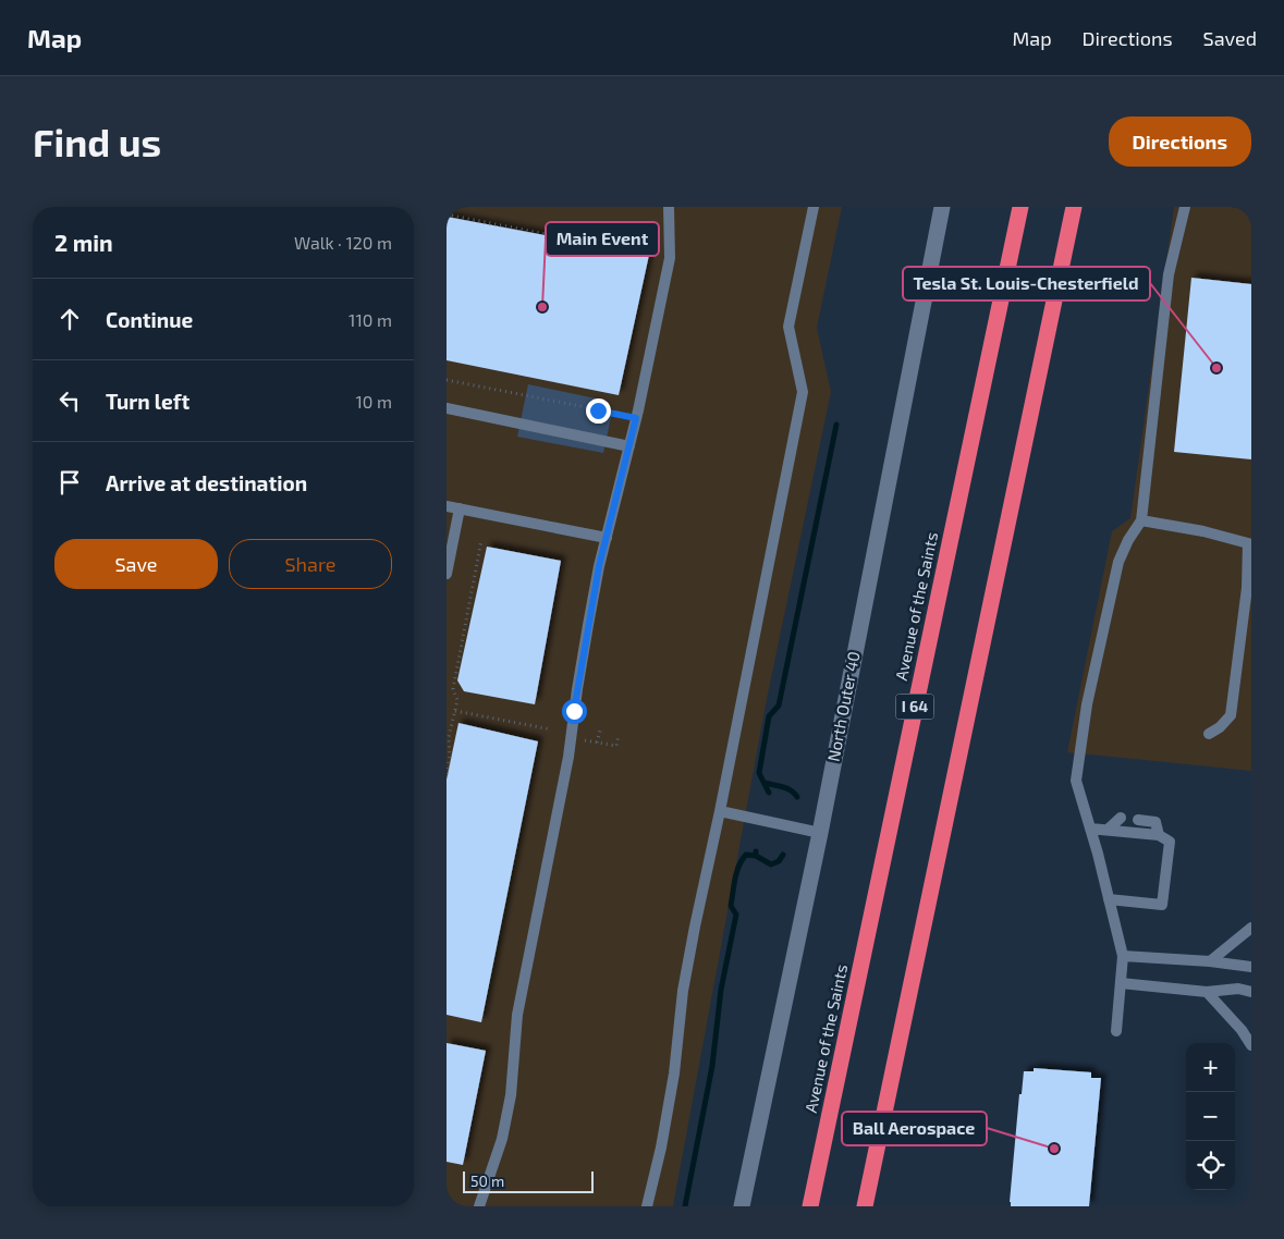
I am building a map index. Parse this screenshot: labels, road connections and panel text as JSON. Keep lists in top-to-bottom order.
{
  "streets": {
    "highway": ["Avenue of the Saints", "I 64"],
    "street": ["North Outer 40"]
  },
  "places": ["Main Event", "Tesla St. Louis-Chesterfield", "Ball Aerospace"],
  "scale_bar": "50 m",
  "page": {
    "header": "Map",
    "nav": ["Map", "Directions", "Saved"],
    "buttons": [
      "Directions",
      ["Save", "Share"]
    ],
    "title": "Find us",
    "heading": ["2 min", "Walk · 120 m"],
    "list": [
      ["Continue", "110 m"],
      ["Turn left", "10 m"],
      "Arrive at destination"
    ],
    "map_buttons": ["+", "−"],
    "scale": "50 m"
  }
}
